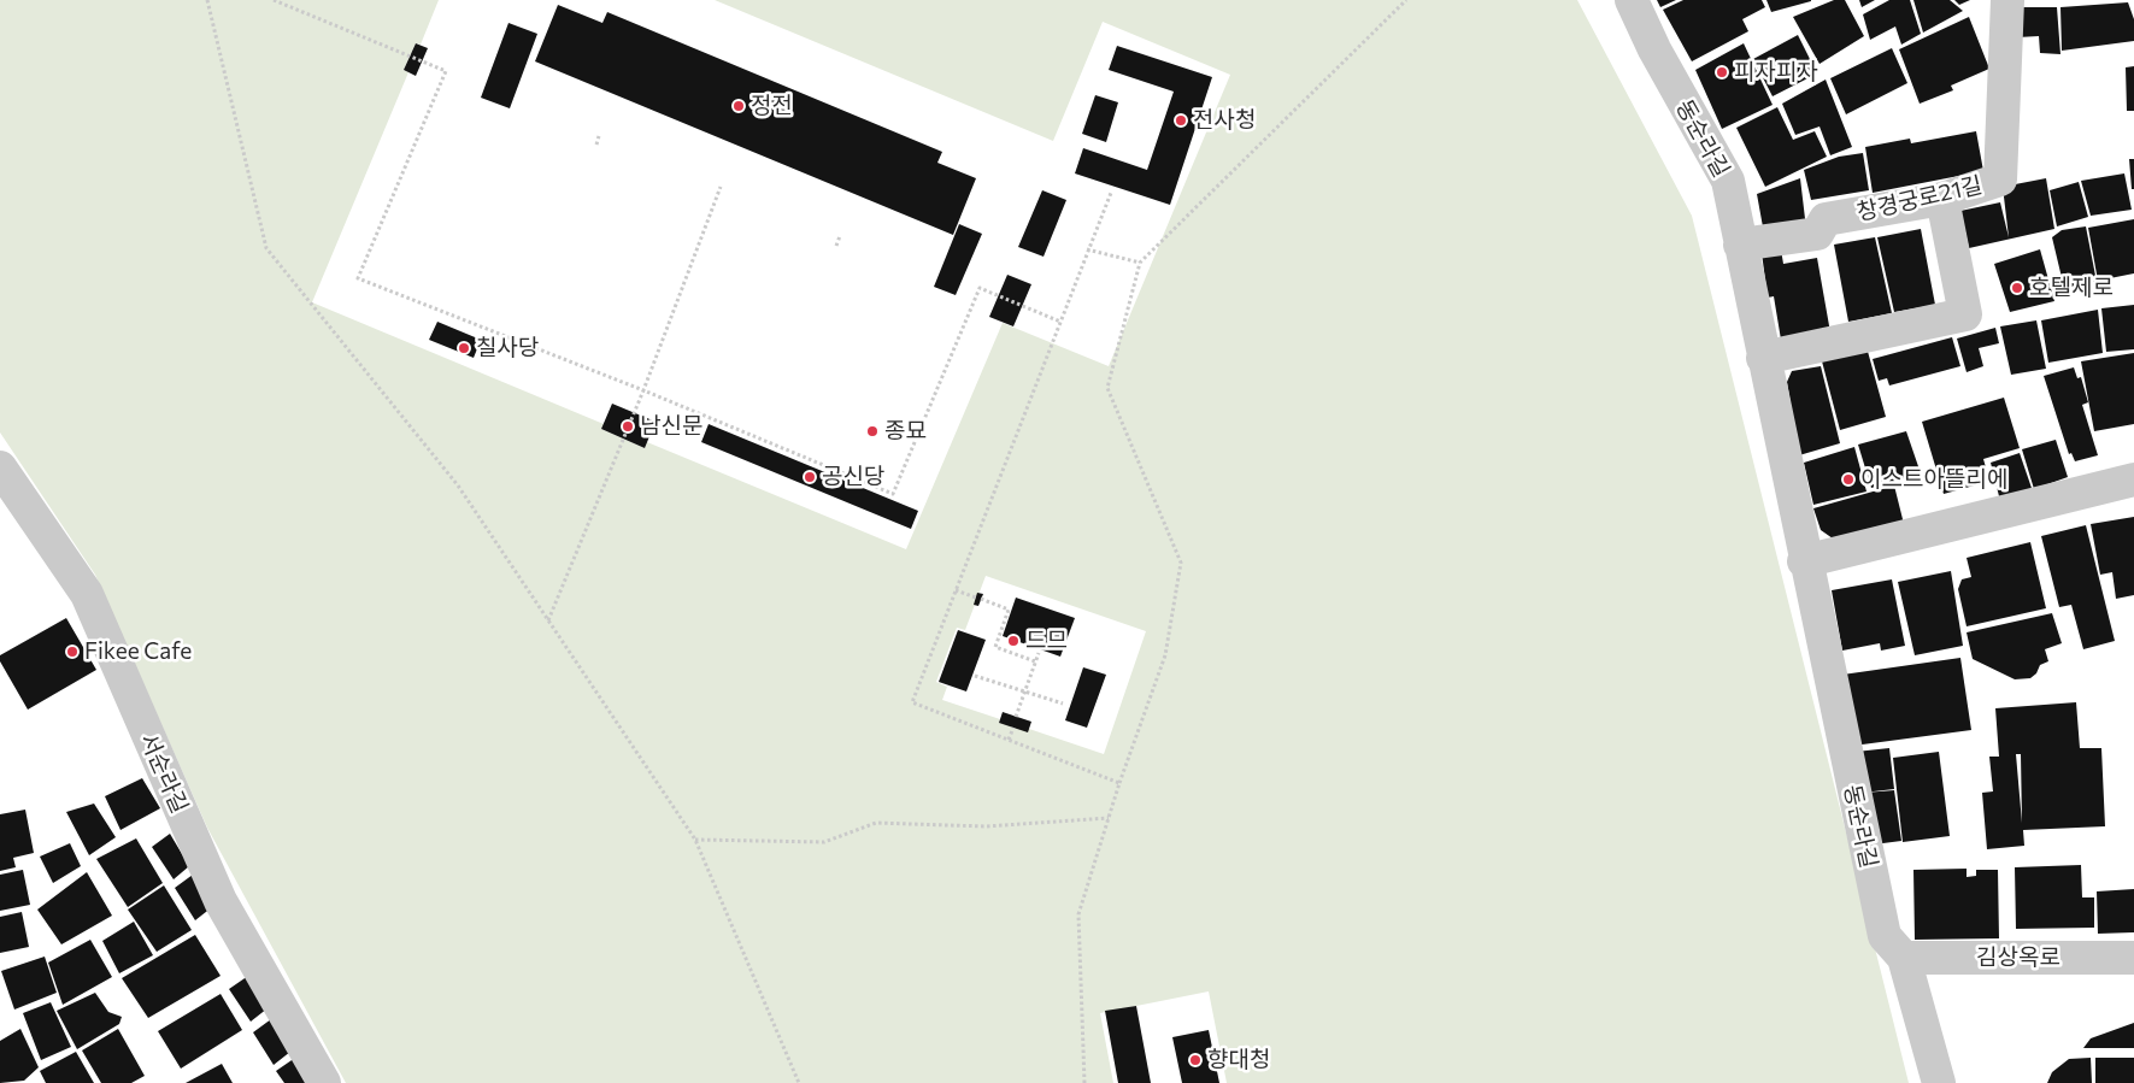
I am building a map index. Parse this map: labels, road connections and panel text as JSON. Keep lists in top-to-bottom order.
{
  "streets": {
    "street": [
      "동순라길",
      "창경궁로21길",
      "서순라길",
      "김상옥로"
    ]
  },
  "crossings": [
    ["동순라길", "창경궁로21길"],
    ["동순라길", "김상옥로"]
  ],
  "places": [
    "피자피자",
    "정전",
    "전사청",
    "호텔제로",
    "칠사당",
    "남신문",
    "종묘",
    "공신당",
    "이스트아뜰리에",
    "드므",
    "Fikee Cafe",
    "향대청"
  ]
}
